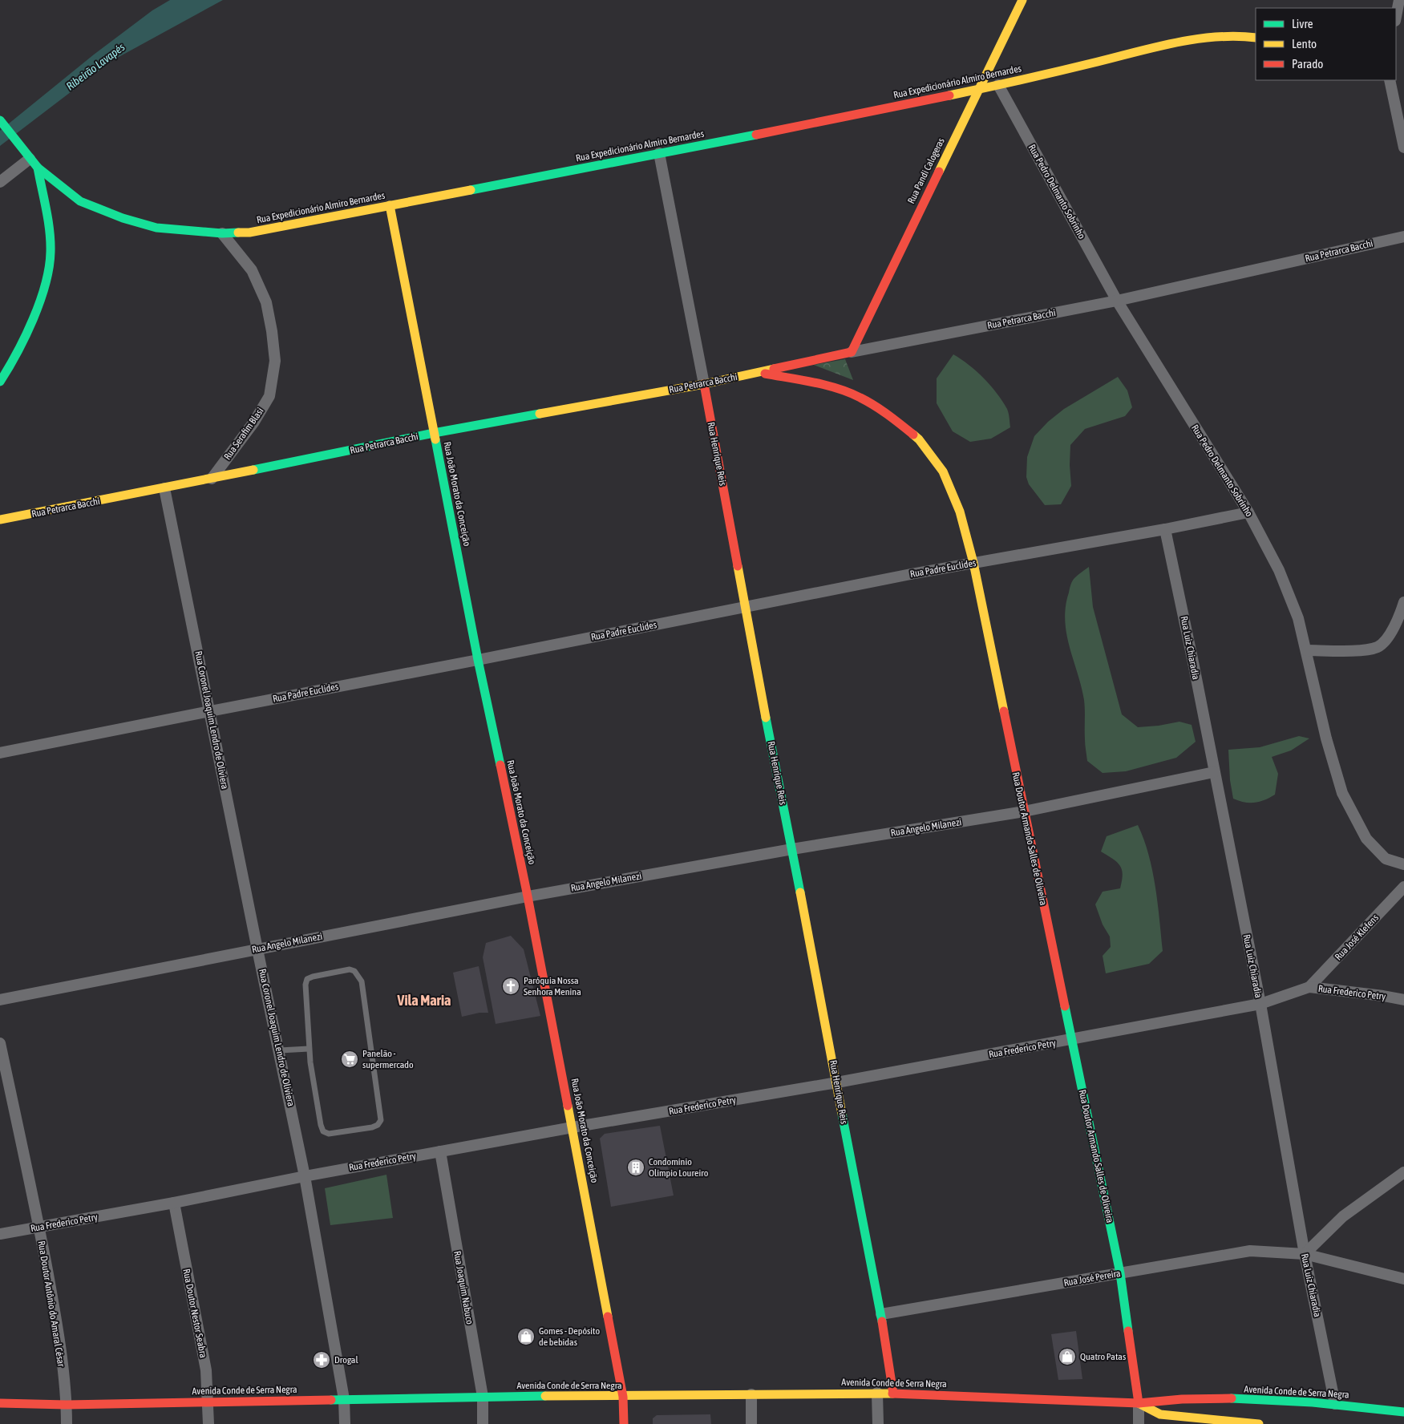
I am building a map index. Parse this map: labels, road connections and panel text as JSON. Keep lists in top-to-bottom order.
{
  "streets": {
    "street": [
      "Rua Expedicionário Almiro Bernardes",
      "Rua Pandi Calogeras",
      "Rua Pedro Delmanto Sobrinho",
      "Rua Petrarca Bacchi",
      "Rua Serafim Blasi",
      "Rua Henrique Reis",
      "Rua João Morato da Conceição",
      "Rua Padre Euclides",
      "Rua Luiz Chiaradia",
      "Rua Coronel Joaquim Lendro de Oliviera",
      "Rua Angelo Milanezi",
      "Rua Doutor Armando Salles de Oliveira",
      "Rua José Klefens",
      "Rua Frederico Petry",
      "Rua José Pereira",
      "Rua Joaquim Nabuco",
      "Rua Doutor Antônio do Amaral César",
      "Rua Doutor Nestor Seabra",
      "Avenida Conde de Serra Negra"
    ]
  },
  "crossings": [
    ["Rua Expedicionário Almiro Bernardes", "Rua Pandi Calogeras"],
    ["Rua Expedicionário Almiro Bernardes", "Rua Pedro Delmanto Sobrinho"],
    ["Rua Expedicionário Almiro Bernardes", "Rua Serafim Blasi"],
    ["Rua Expedicionário Almiro Bernardes", "Rua Henrique Reis"],
    ["Rua Expedicionário Almiro Bernardes", "Rua João Morato da Conceição"],
    ["Rua Pandi Calogeras", "Rua Petrarca Bacchi"],
    ["Rua Pedro Delmanto Sobrinho", "Rua Petrarca Bacchi"],
    ["Rua Pedro Delmanto Sobrinho", "Rua Padre Euclides"],
    ["Rua Petrarca Bacchi", "Rua Serafim Blasi"],
    ["Rua Petrarca Bacchi", "Rua Henrique Reis"],
    ["Rua Petrarca Bacchi", "Rua João Morato da Conceição"],
    ["Rua Petrarca Bacchi", "Rua Coronel Joaquim Lendro de Oliviera"],
    ["Rua Petrarca Bacchi", "Rua Doutor Armando Salles de Oliveira"],
    ["Rua Henrique Reis", "Rua Padre Euclides"],
    ["Rua Henrique Reis", "Rua Angelo Milanezi"],
    ["Rua Henrique Reis", "Rua Frederico Petry"],
    ["Rua Henrique Reis", "Rua José Pereira"],
    ["Rua Henrique Reis", "Avenida Conde de Serra Negra"],
    ["Rua João Morato da Conceição", "Rua Padre Euclides"],
    ["Rua João Morato da Conceição", "Rua Angelo Milanezi"],
    ["Rua João Morato da Conceição", "Rua Frederico Petry"],
    ["Rua João Morato da Conceição", "Avenida Conde de Serra Negra"],
    ["Rua Padre Euclides", "Rua Luiz Chiaradia"],
    ["Rua Padre Euclides", "Rua Coronel Joaquim Lendro de Oliviera"],
    ["Rua Padre Euclides", "Rua Doutor Armando Salles de Oliveira"],
    ["Rua Luiz Chiaradia", "Rua Angelo Milanezi"],
    ["Rua Luiz Chiaradia", "Rua Frederico Petry"],
    ["Rua Luiz Chiaradia", "Rua José Pereira"],
    ["Rua Luiz Chiaradia", "Avenida Conde de Serra Negra"],
    ["Rua Coronel Joaquim Lendro de Oliviera", "Rua Angelo Milanezi"],
    ["Rua Coronel Joaquim Lendro de Oliviera", "Rua Frederico Petry"],
    ["Rua Coronel Joaquim Lendro de Oliviera", "Avenida Conde de Serra Negra"],
    ["Rua Angelo Milanezi", "Rua Doutor Armando Salles de Oliveira"],
    ["Rua Doutor Armando Salles de Oliveira", "Rua Frederico Petry"],
    ["Rua Doutor Armando Salles de Oliveira", "Rua José Pereira"],
    ["Rua Doutor Armando Salles de Oliveira", "Avenida Conde de Serra Negra"],
    ["Rua José Klefens", "Rua Frederico Petry"],
    ["Rua Frederico Petry", "Rua Joaquim Nabuco"],
    ["Rua Frederico Petry", "Rua Doutor Antônio do Amaral César"],
    ["Rua Frederico Petry", "Rua Doutor Nestor Seabra"],
    ["Rua Joaquim Nabuco", "Avenida Conde de Serra Negra"],
    ["Rua Doutor Antônio do Amaral César", "Avenida Conde de Serra Negra"],
    ["Rua Doutor Nestor Seabra", "Avenida Conde de Serra Negra"]
  ],
  "districts": ["Vila Maria"],
  "water": ["Ribeirão Lavapés"],
  "places": {
    "church": ["Paróquia Nossa Senhora Menina"],
    "supermarket": ["Panelão - supermercado"],
    "building": ["Condomínio Olímpio Loureiro"],
    "shop": ["Gomes - Depósito de bebidas", "Quatro Patas"],
    "pharmacy": ["Drogal"]
  },
  "legend": ["Livre", "Lento", "Parado"]
}
